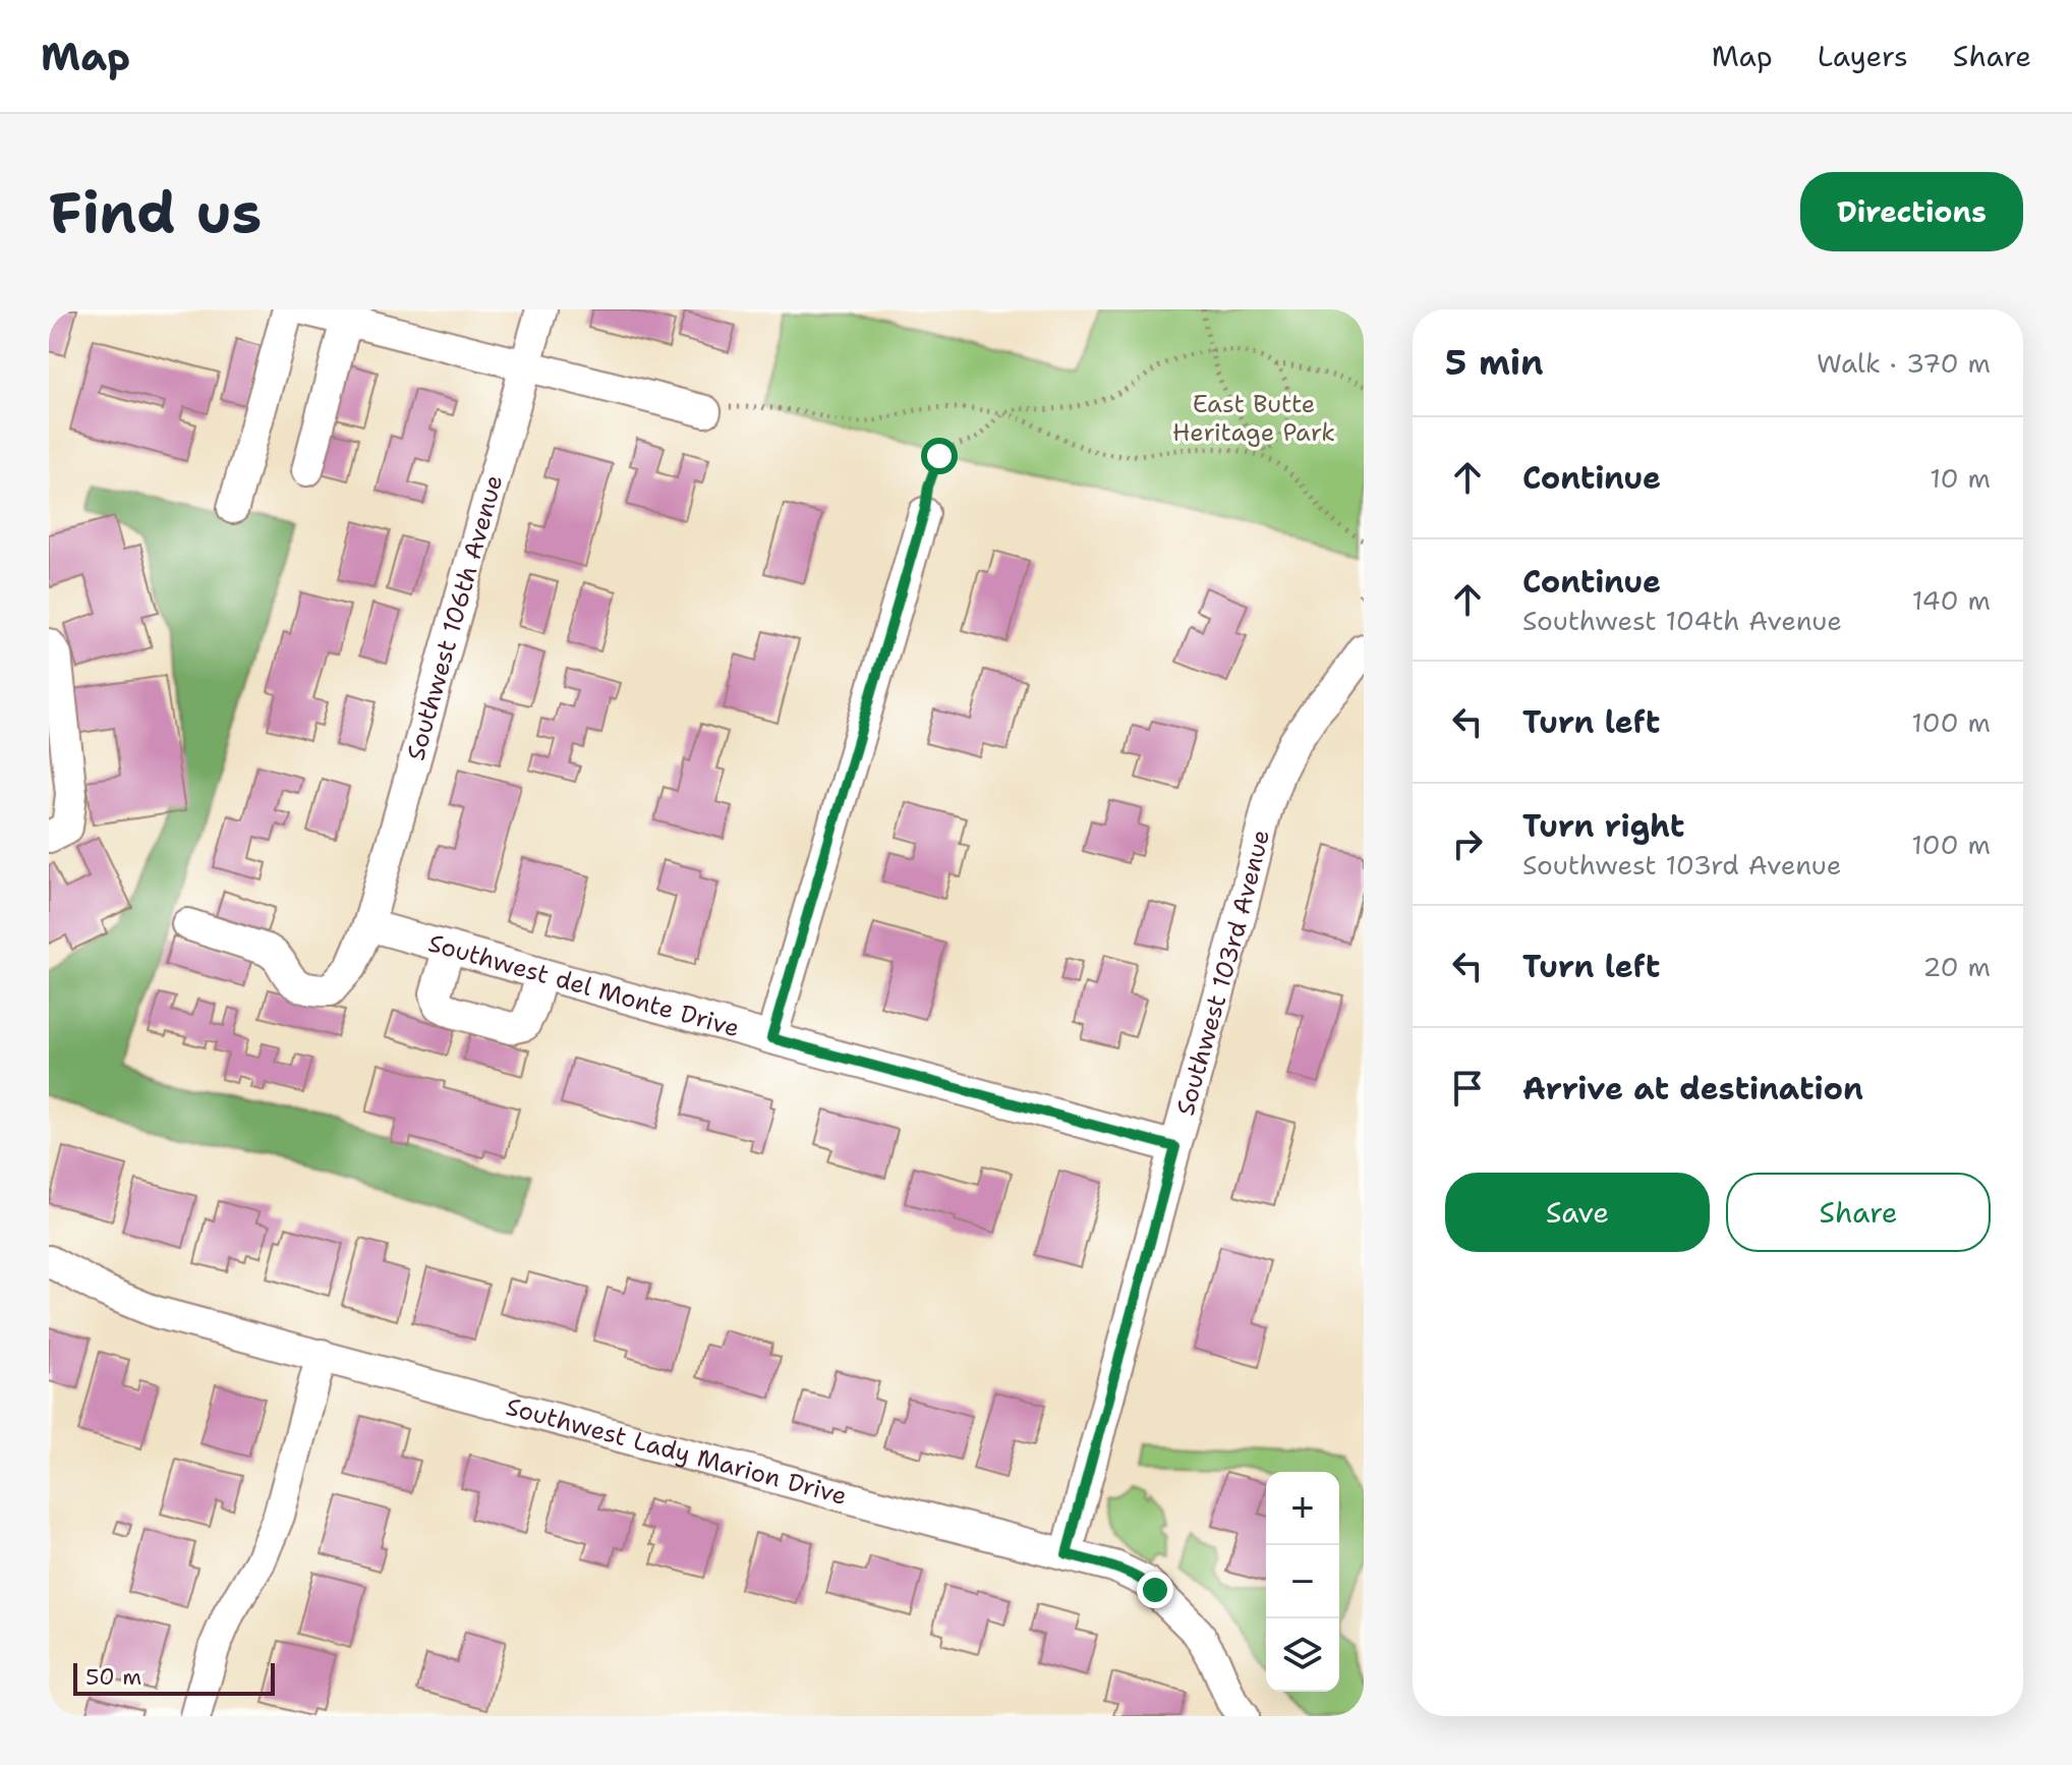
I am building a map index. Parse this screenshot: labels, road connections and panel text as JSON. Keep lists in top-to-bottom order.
{
  "streets": {
    "street": [
      "Southwest 106th Avenue",
      "Southwest 103rd Avenue",
      "Southwest del Monte Drive",
      "Southwest Lady Marion Drive"
    ]
  },
  "crossings": [
    ["Southwest 106th Avenue", "Southwest del Monte Drive"],
    ["Southwest 103rd Avenue", "Southwest del Monte Drive"],
    ["Southwest 103rd Avenue", "Southwest Lady Marion Drive"]
  ],
  "parks": ["East Butte Heritage Park"],
  "scale_bar": "50 m",
  "page": {
    "header": "Map",
    "nav": ["Map", "Layers", "Share"],
    "buttons": [
      "Directions",
      ["Save", "Share"]
    ],
    "title": "Find us",
    "heading": ["5 min", "Walk · 370 m"],
    "list": [
      ["Continue", "10 m"],
      ["Continue", "Southwest 104th Avenue", "140 m"],
      ["Turn left", "100 m"],
      ["Turn right", "Southwest 103rd Avenue", "100 m"],
      ["Turn left", "20 m"],
      "Arrive at destination"
    ],
    "map_buttons": ["+", "−"],
    "scale": "50 m"
  }
}
